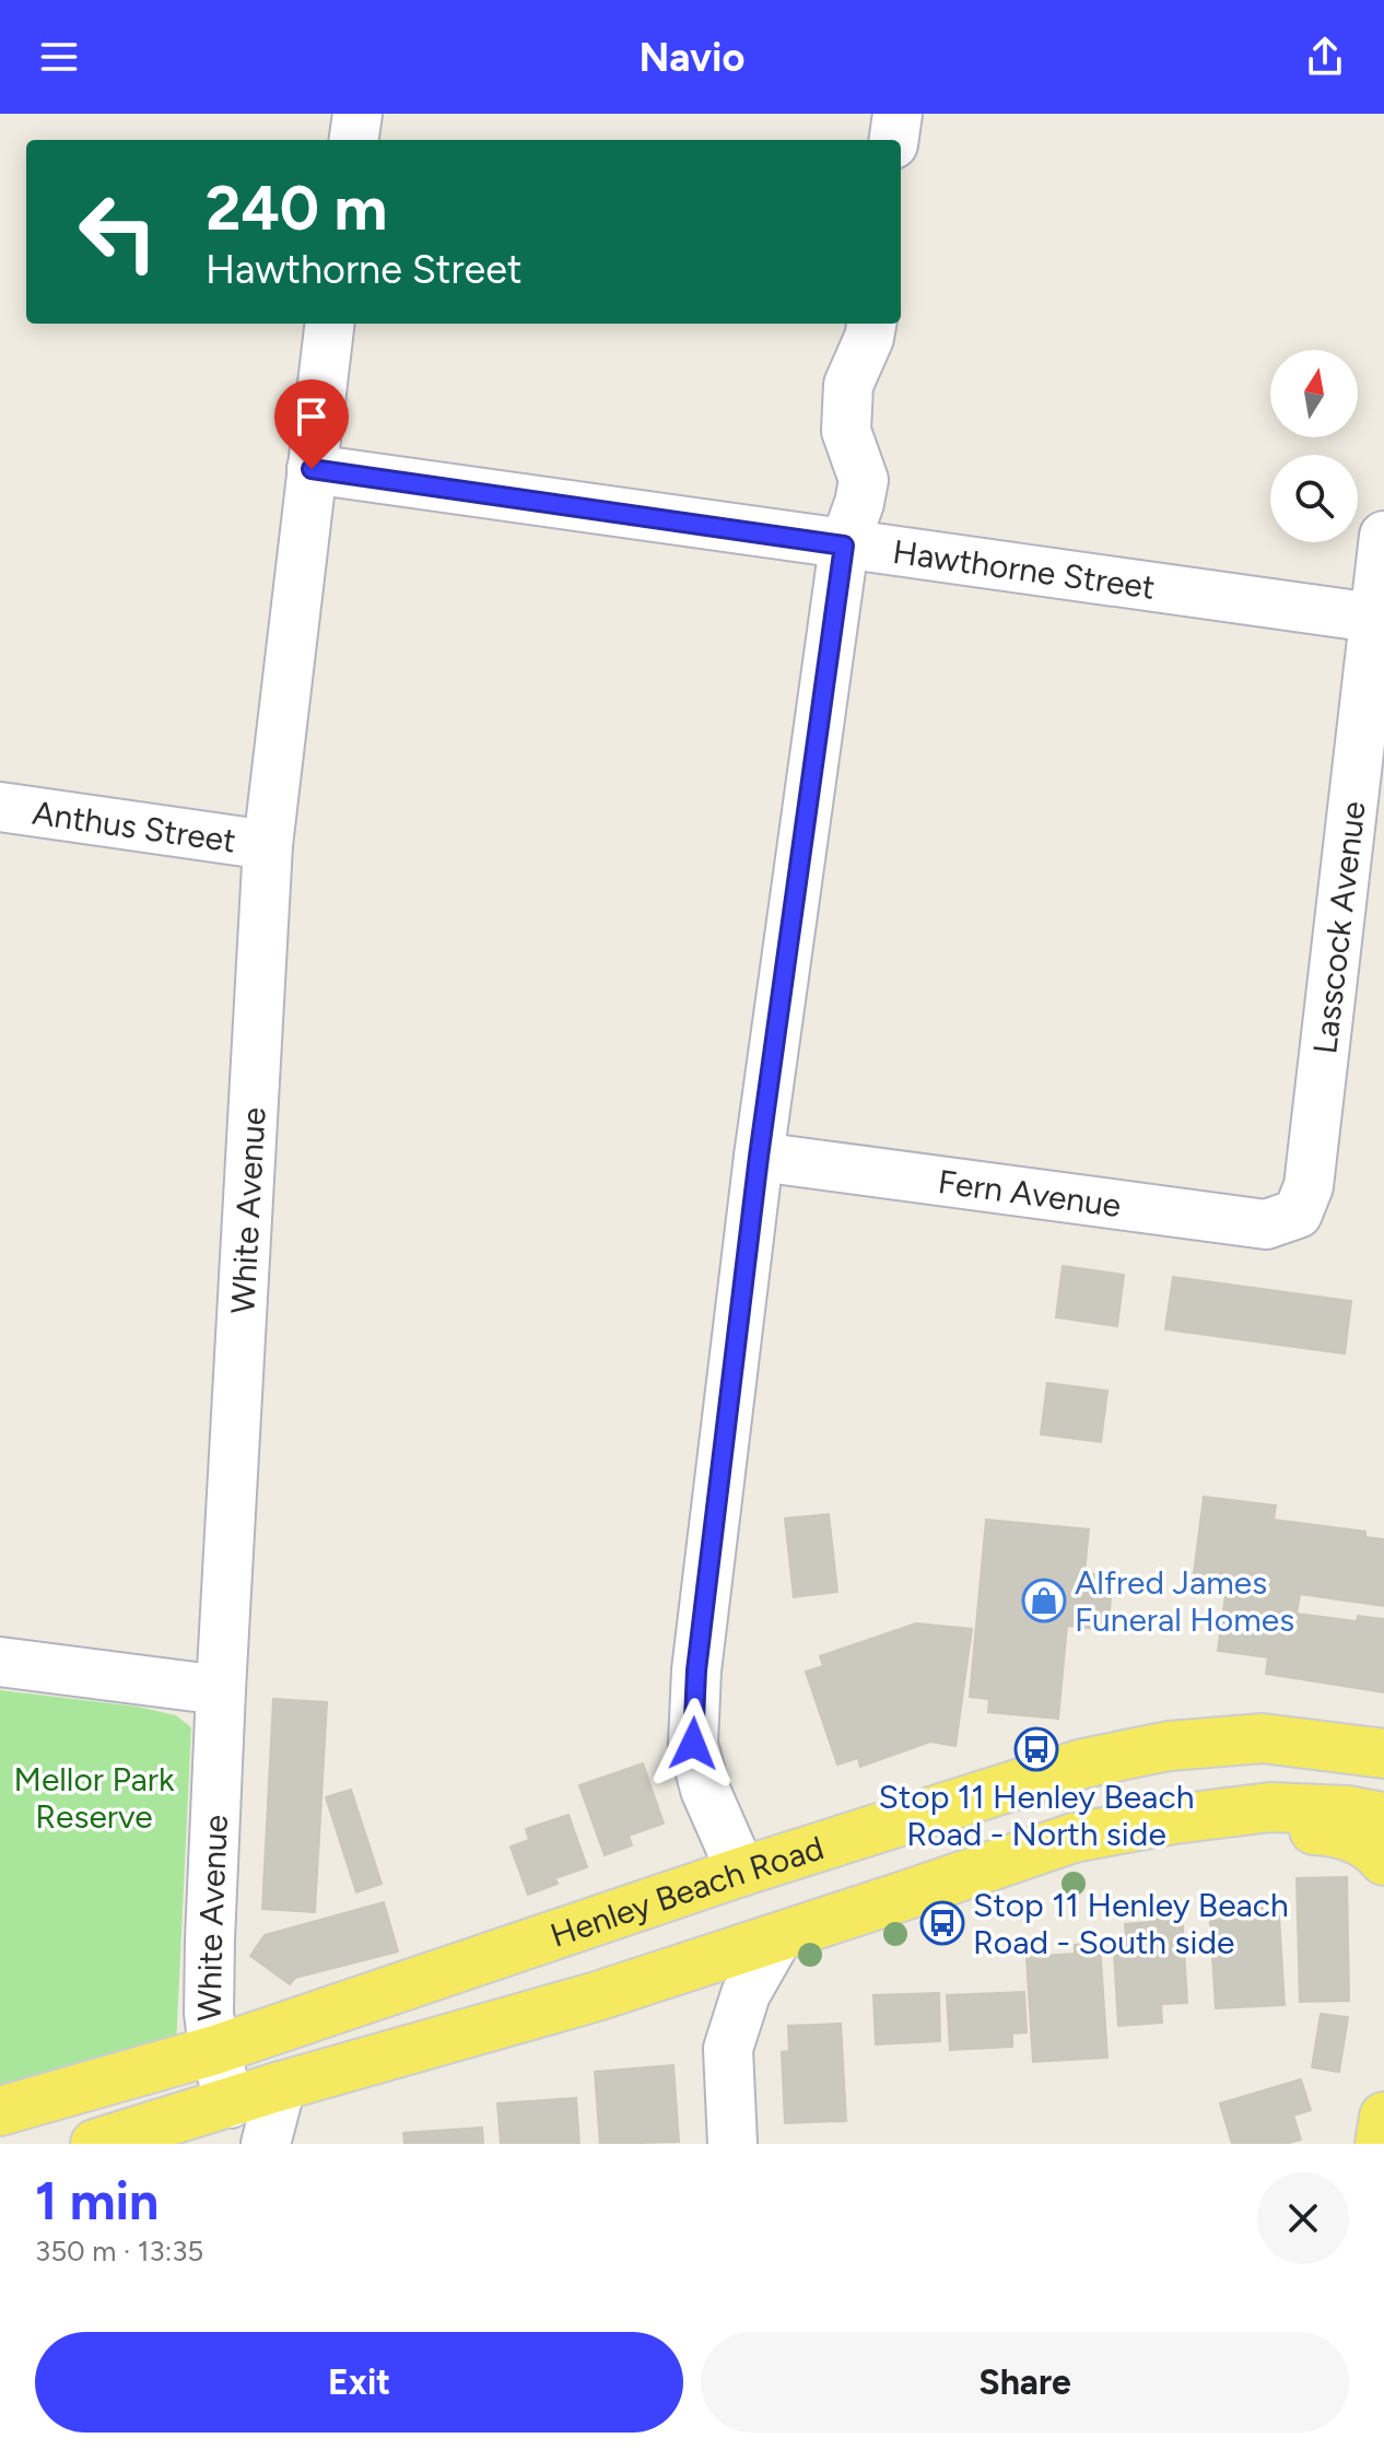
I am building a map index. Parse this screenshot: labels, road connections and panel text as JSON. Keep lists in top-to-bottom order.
{
  "streets": {
    "main road": ["Henley Beach Road"],
    "street": [
      "Hawthorne Street",
      "Anthus Street",
      "Lasscock Avenue",
      "Fern Avenue",
      "White Avenue"
    ]
  },
  "crossings": [
    ["Hawthorne Street", "Lasscock Avenue"],
    ["Hawthorne Street", "White Avenue"],
    ["Anthus Street", "White Avenue"],
    ["Lasscock Avenue", "Fern Avenue"],
    ["White Avenue", "Henley Beach Road"]
  ],
  "parks": ["Mellor Park Reserve"],
  "places": {
    "shop": ["Alfred James Funeral Homes"],
    "bus stop": ["Stop 11 Henley Beach Road - North side", "Stop 11 Henley Beach Road - South side"]
  },
  "north": "top",
  "page": {
    "header": "Navio",
    "turn": ["240 m", "Hawthorne Street"],
    "heading": ["1 min", "350 m · 13:35"],
    "buttons": ["Exit", "Share"]
  }
}
